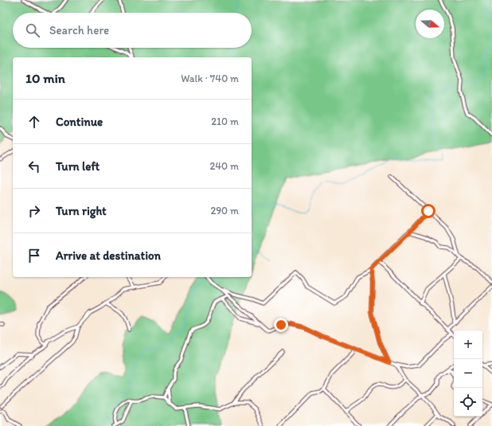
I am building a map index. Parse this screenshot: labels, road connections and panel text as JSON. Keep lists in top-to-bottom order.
{
  "north": "right",
  "page": {
    "search": "Search here",
    "heading": ["10 min", "Walk · 740 m"],
    "list": [
      ["Continue", "210 m"],
      ["Turn left", "240 m"],
      ["Turn right", "290 m"],
      "Arrive at destination"
    ],
    "map_buttons": ["+", "−"]
  }
}
